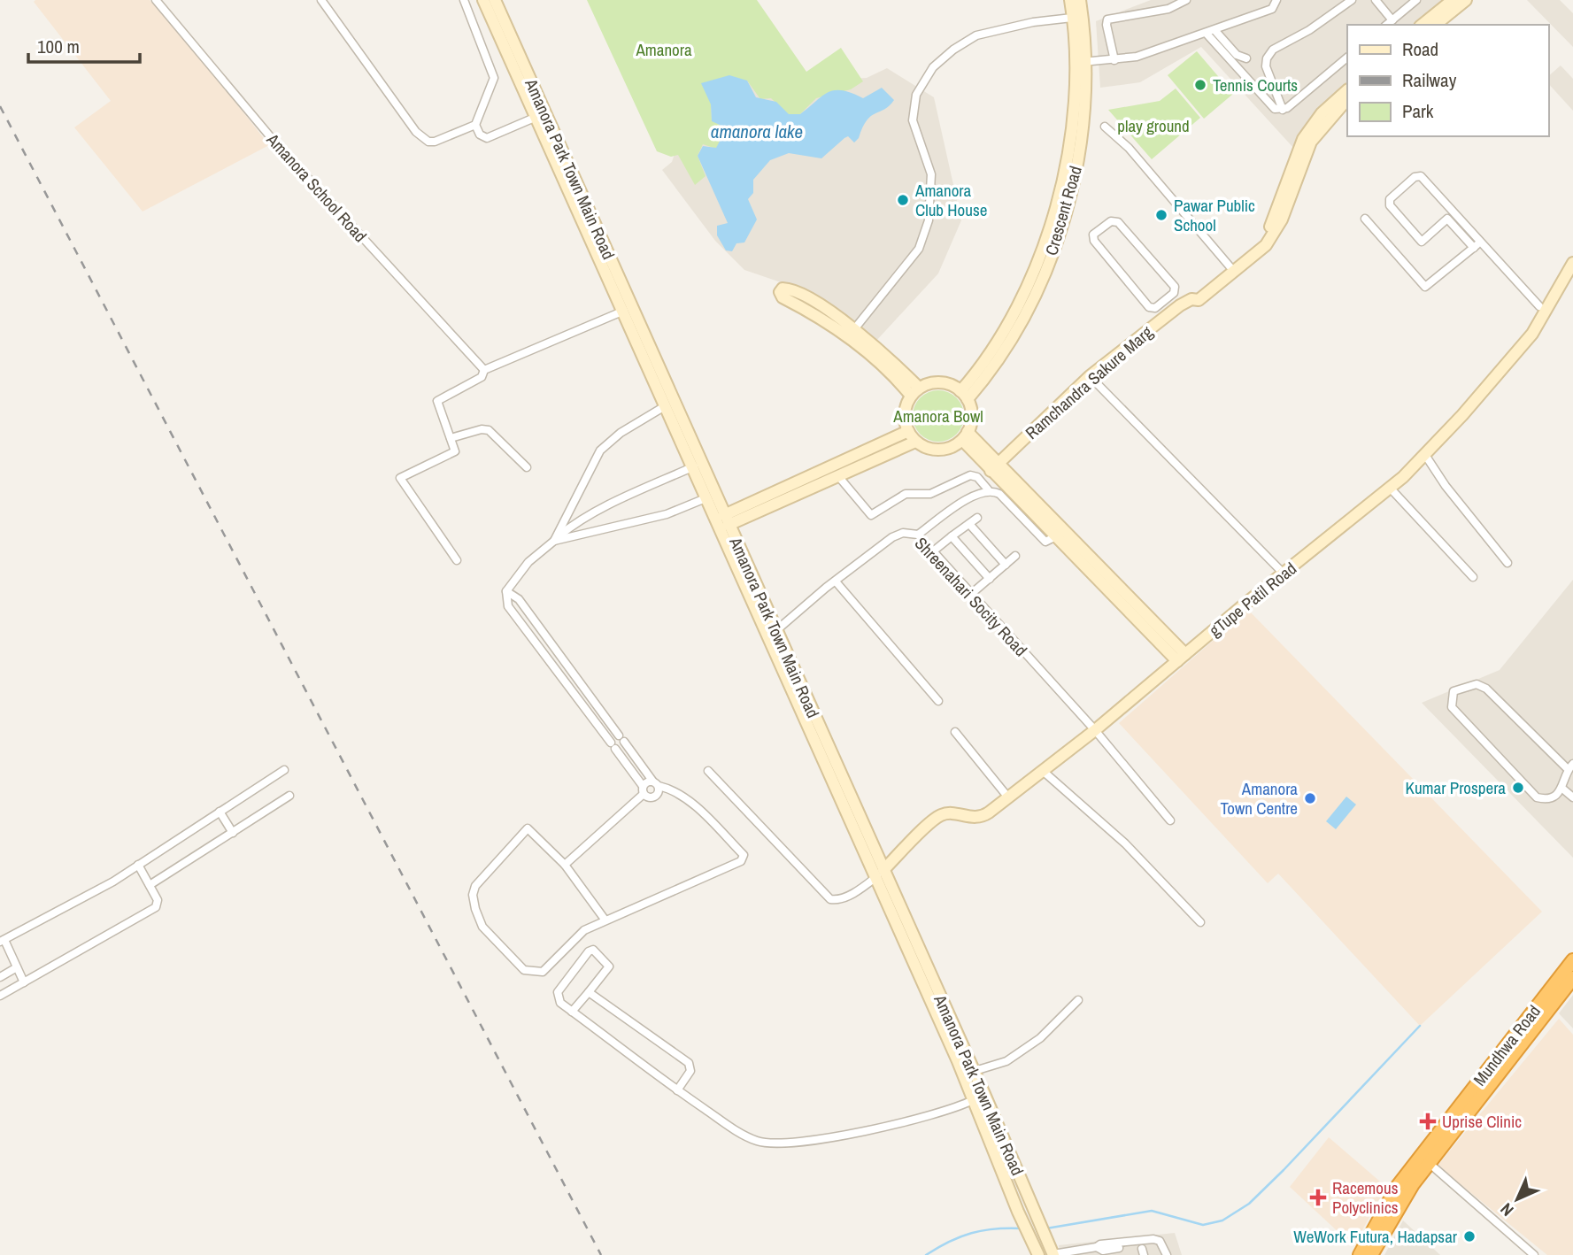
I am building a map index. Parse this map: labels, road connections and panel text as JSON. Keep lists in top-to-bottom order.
{
  "streets": {
    "highway": ["Mundhwa Road"],
    "main road": [
      "Amanora Park Town Main Road",
      "Crescent Road",
      "Ramchandra Sakure Marg",
      "gTupe Patil Road"
    ],
    "street": ["Amanora School Road", "Shreenahari Socity Road"]
  },
  "crossings": [
    ["Amanora Park Town Main Road", "Shreenahari Socity Road"],
    ["Amanora Park Town Main Road", "gTupe Patil Road"],
    ["Shreenahari Socity Road", "gTupe Patil Road"]
  ],
  "water": ["amanora lake"],
  "parks": ["Amanora", "play ground", "Amanora Bowl"],
  "places": {
    "other": [
      "Tennis Courts",
      "Amanora Club House",
      "Pawar Public School",
      "Kumar Prospera",
      "Amanora Town Centre",
      "WeWork Futura, Hadapsar"
    ],
    "health": ["Uprise Clinic", "Racemous Polyclinics"]
  },
  "legend": ["Road", "Railway", "Park"],
  "scale_bar": "100 m",
  "north": "bottom left"
}
